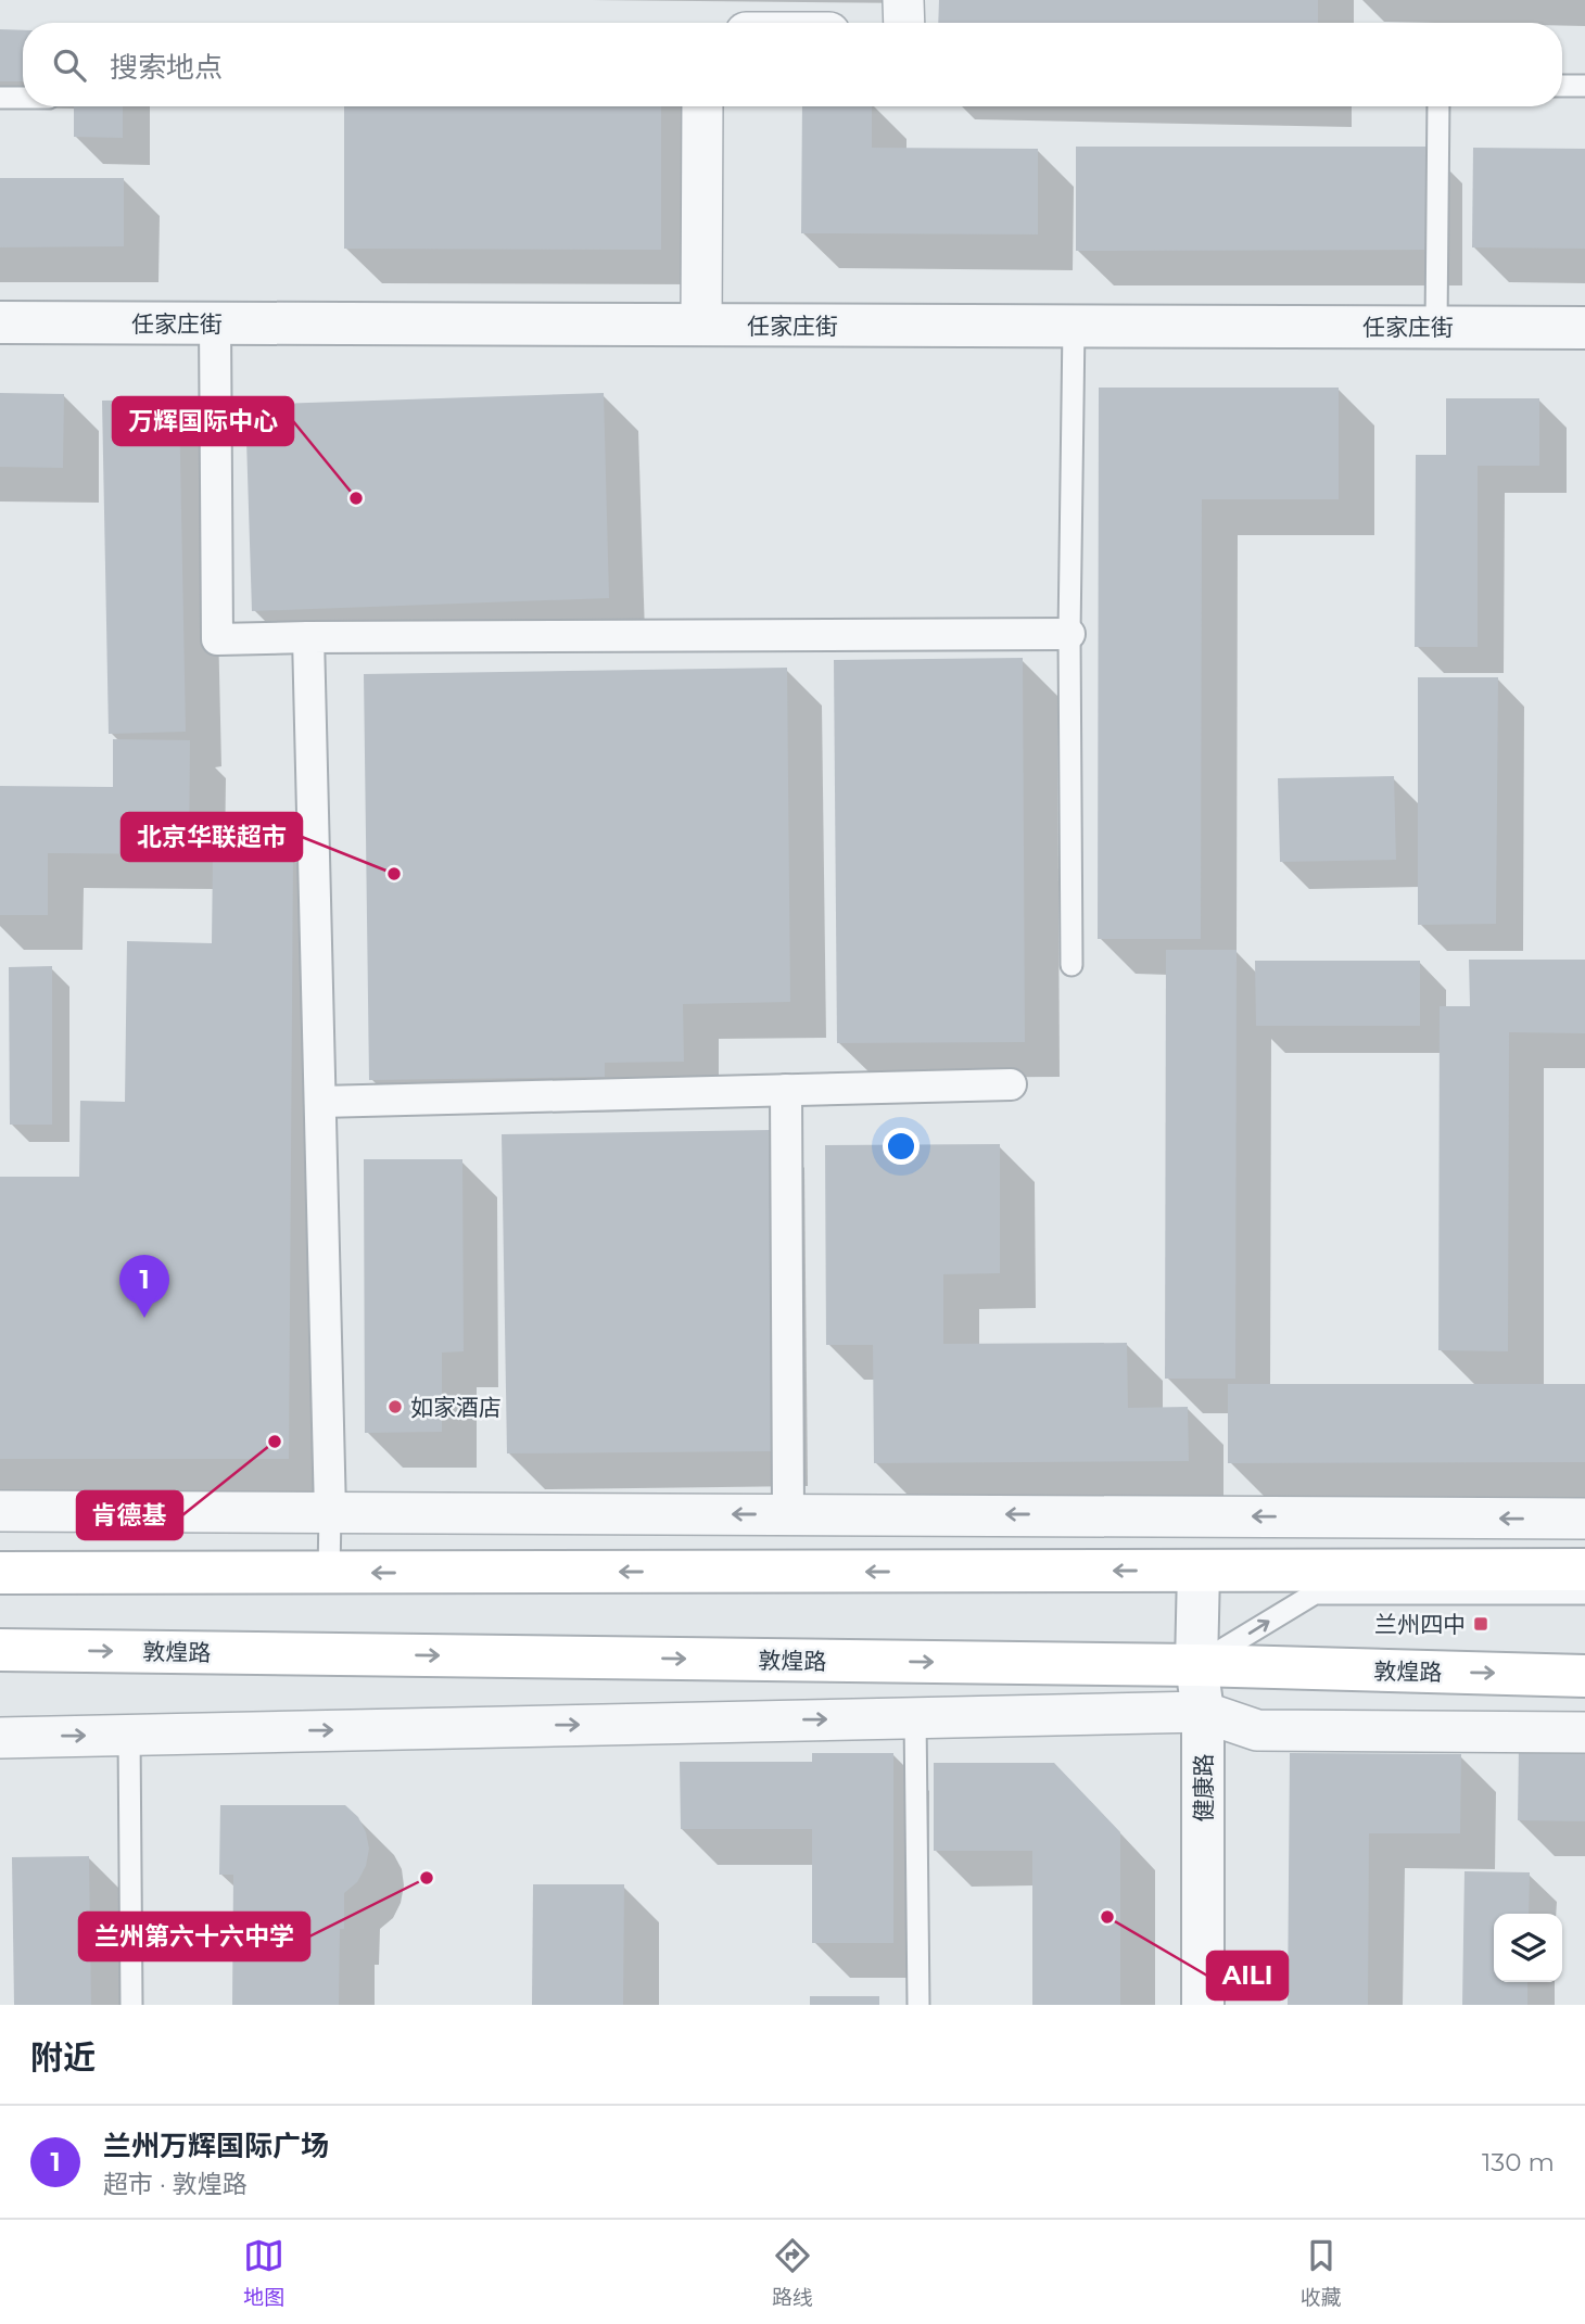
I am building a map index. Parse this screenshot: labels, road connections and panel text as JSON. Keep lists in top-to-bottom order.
{
  "streets": {
    "main road": ["敦煌路"],
    "street": ["任家庄街", "健康路"]
  },
  "crossings": [
    ["敦煌路", "健康路"]
  ],
  "places": {
    "other": [
      "万辉国际中心",
      "北京华联超市",
      "如家酒店",
      "肯德基",
      "兰州第六十六中学",
      "AILI"
    ],
    "transit": ["兰州四中"]
  },
  "page": {
    "search": "搜索地点",
    "pins": "1",
    "heading": "附近",
    "list": [
      {
        "mark": "1",
        "name": "兰州万辉国际广场",
        "note": "超市 · 敦煌路",
        "value": "130 m"
      }
    ],
    "nav": ["地图", "路线", "收藏"]
  }
}
